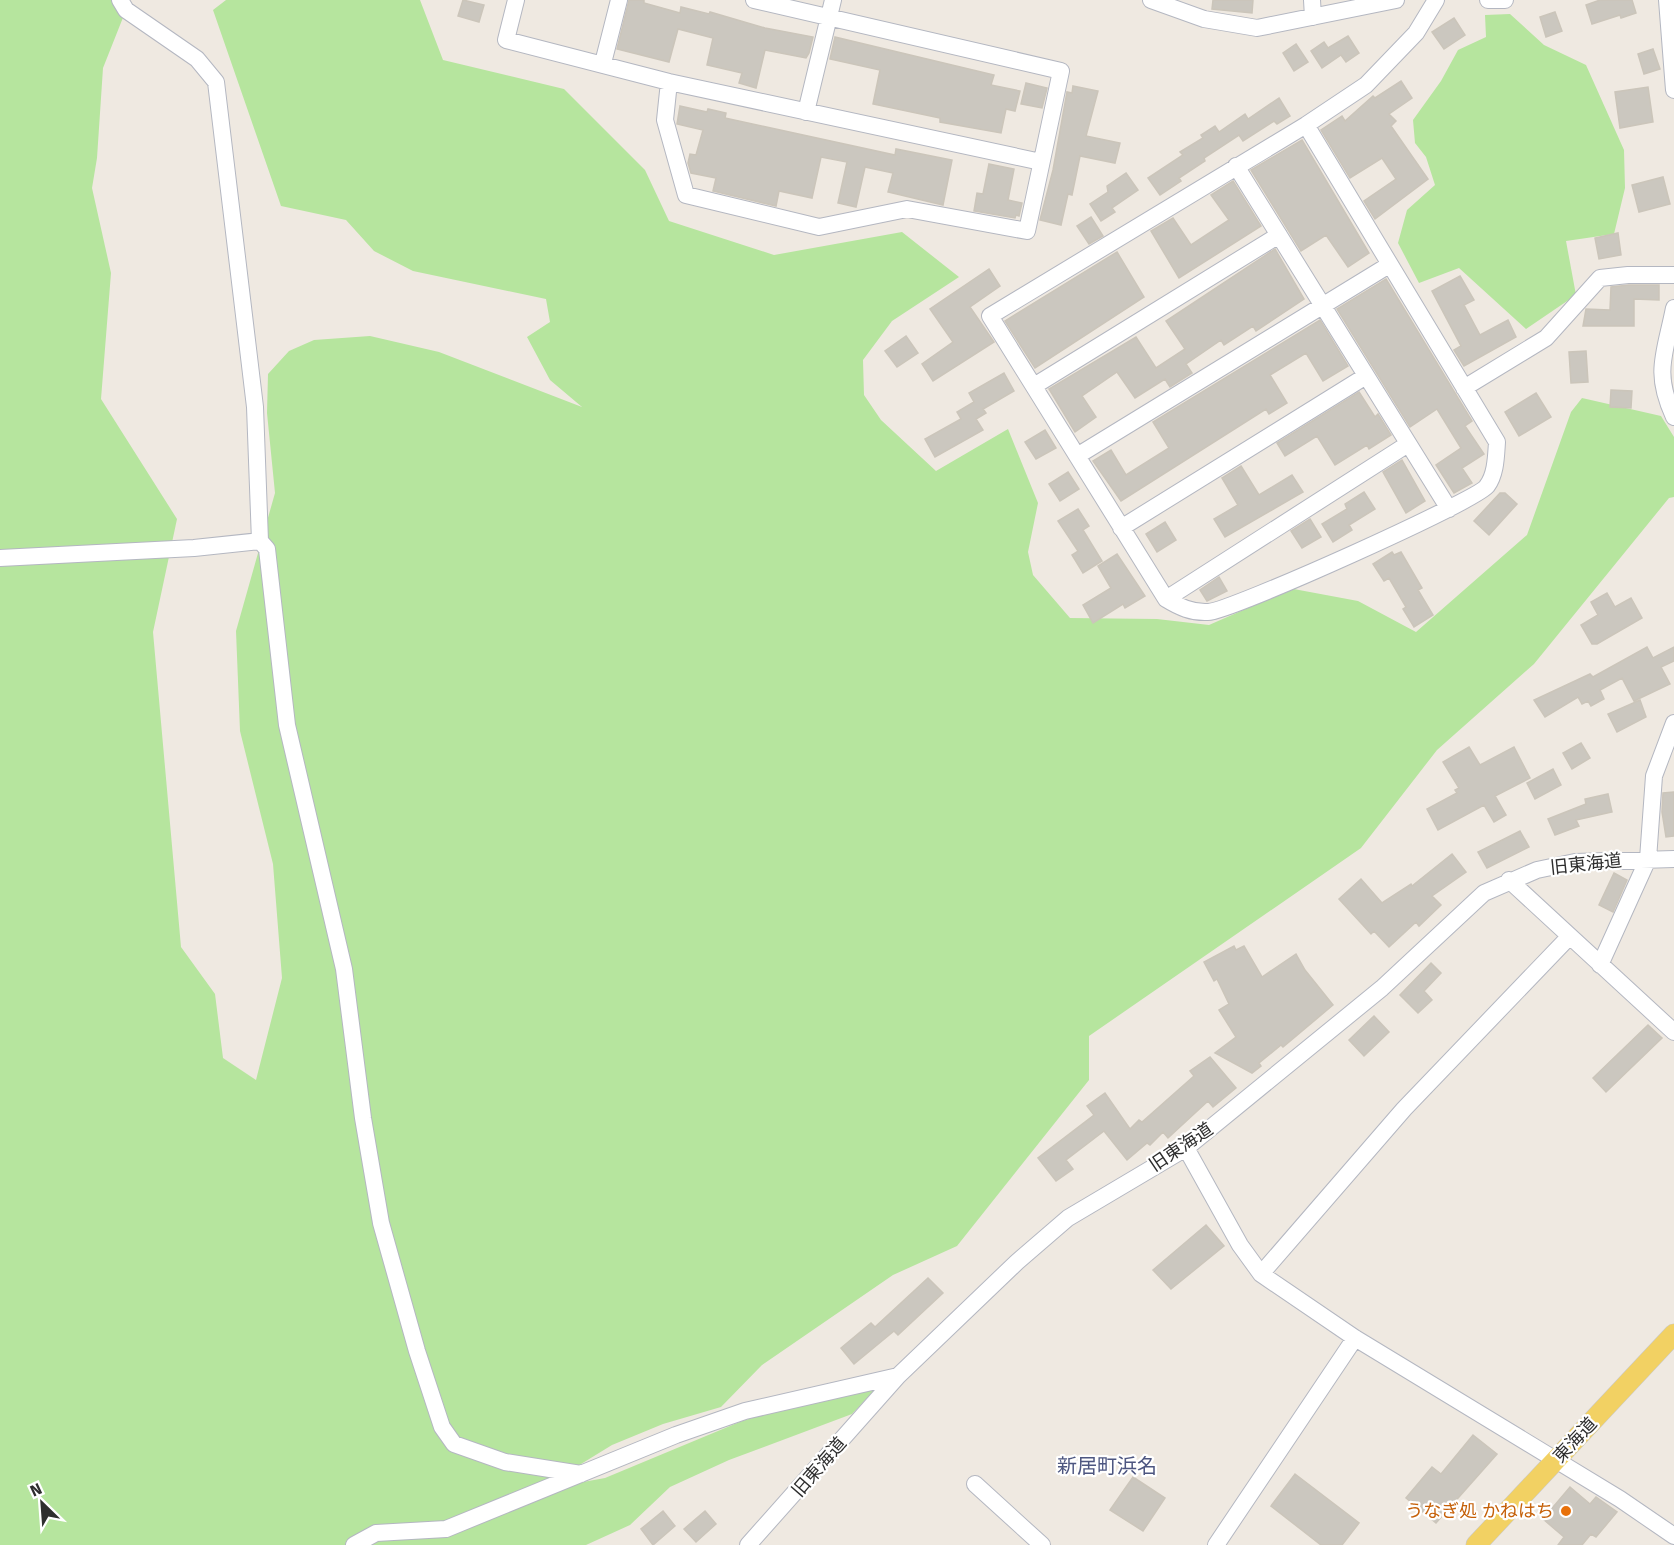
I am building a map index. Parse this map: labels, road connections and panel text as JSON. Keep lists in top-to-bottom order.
{
  "streets": {
    "main road": ["東海道"],
    "street": ["旧東海道"]
  },
  "districts": ["新居町浜名"],
  "places": ["うなぎ処 かねはち"],
  "north": "top left"
}
